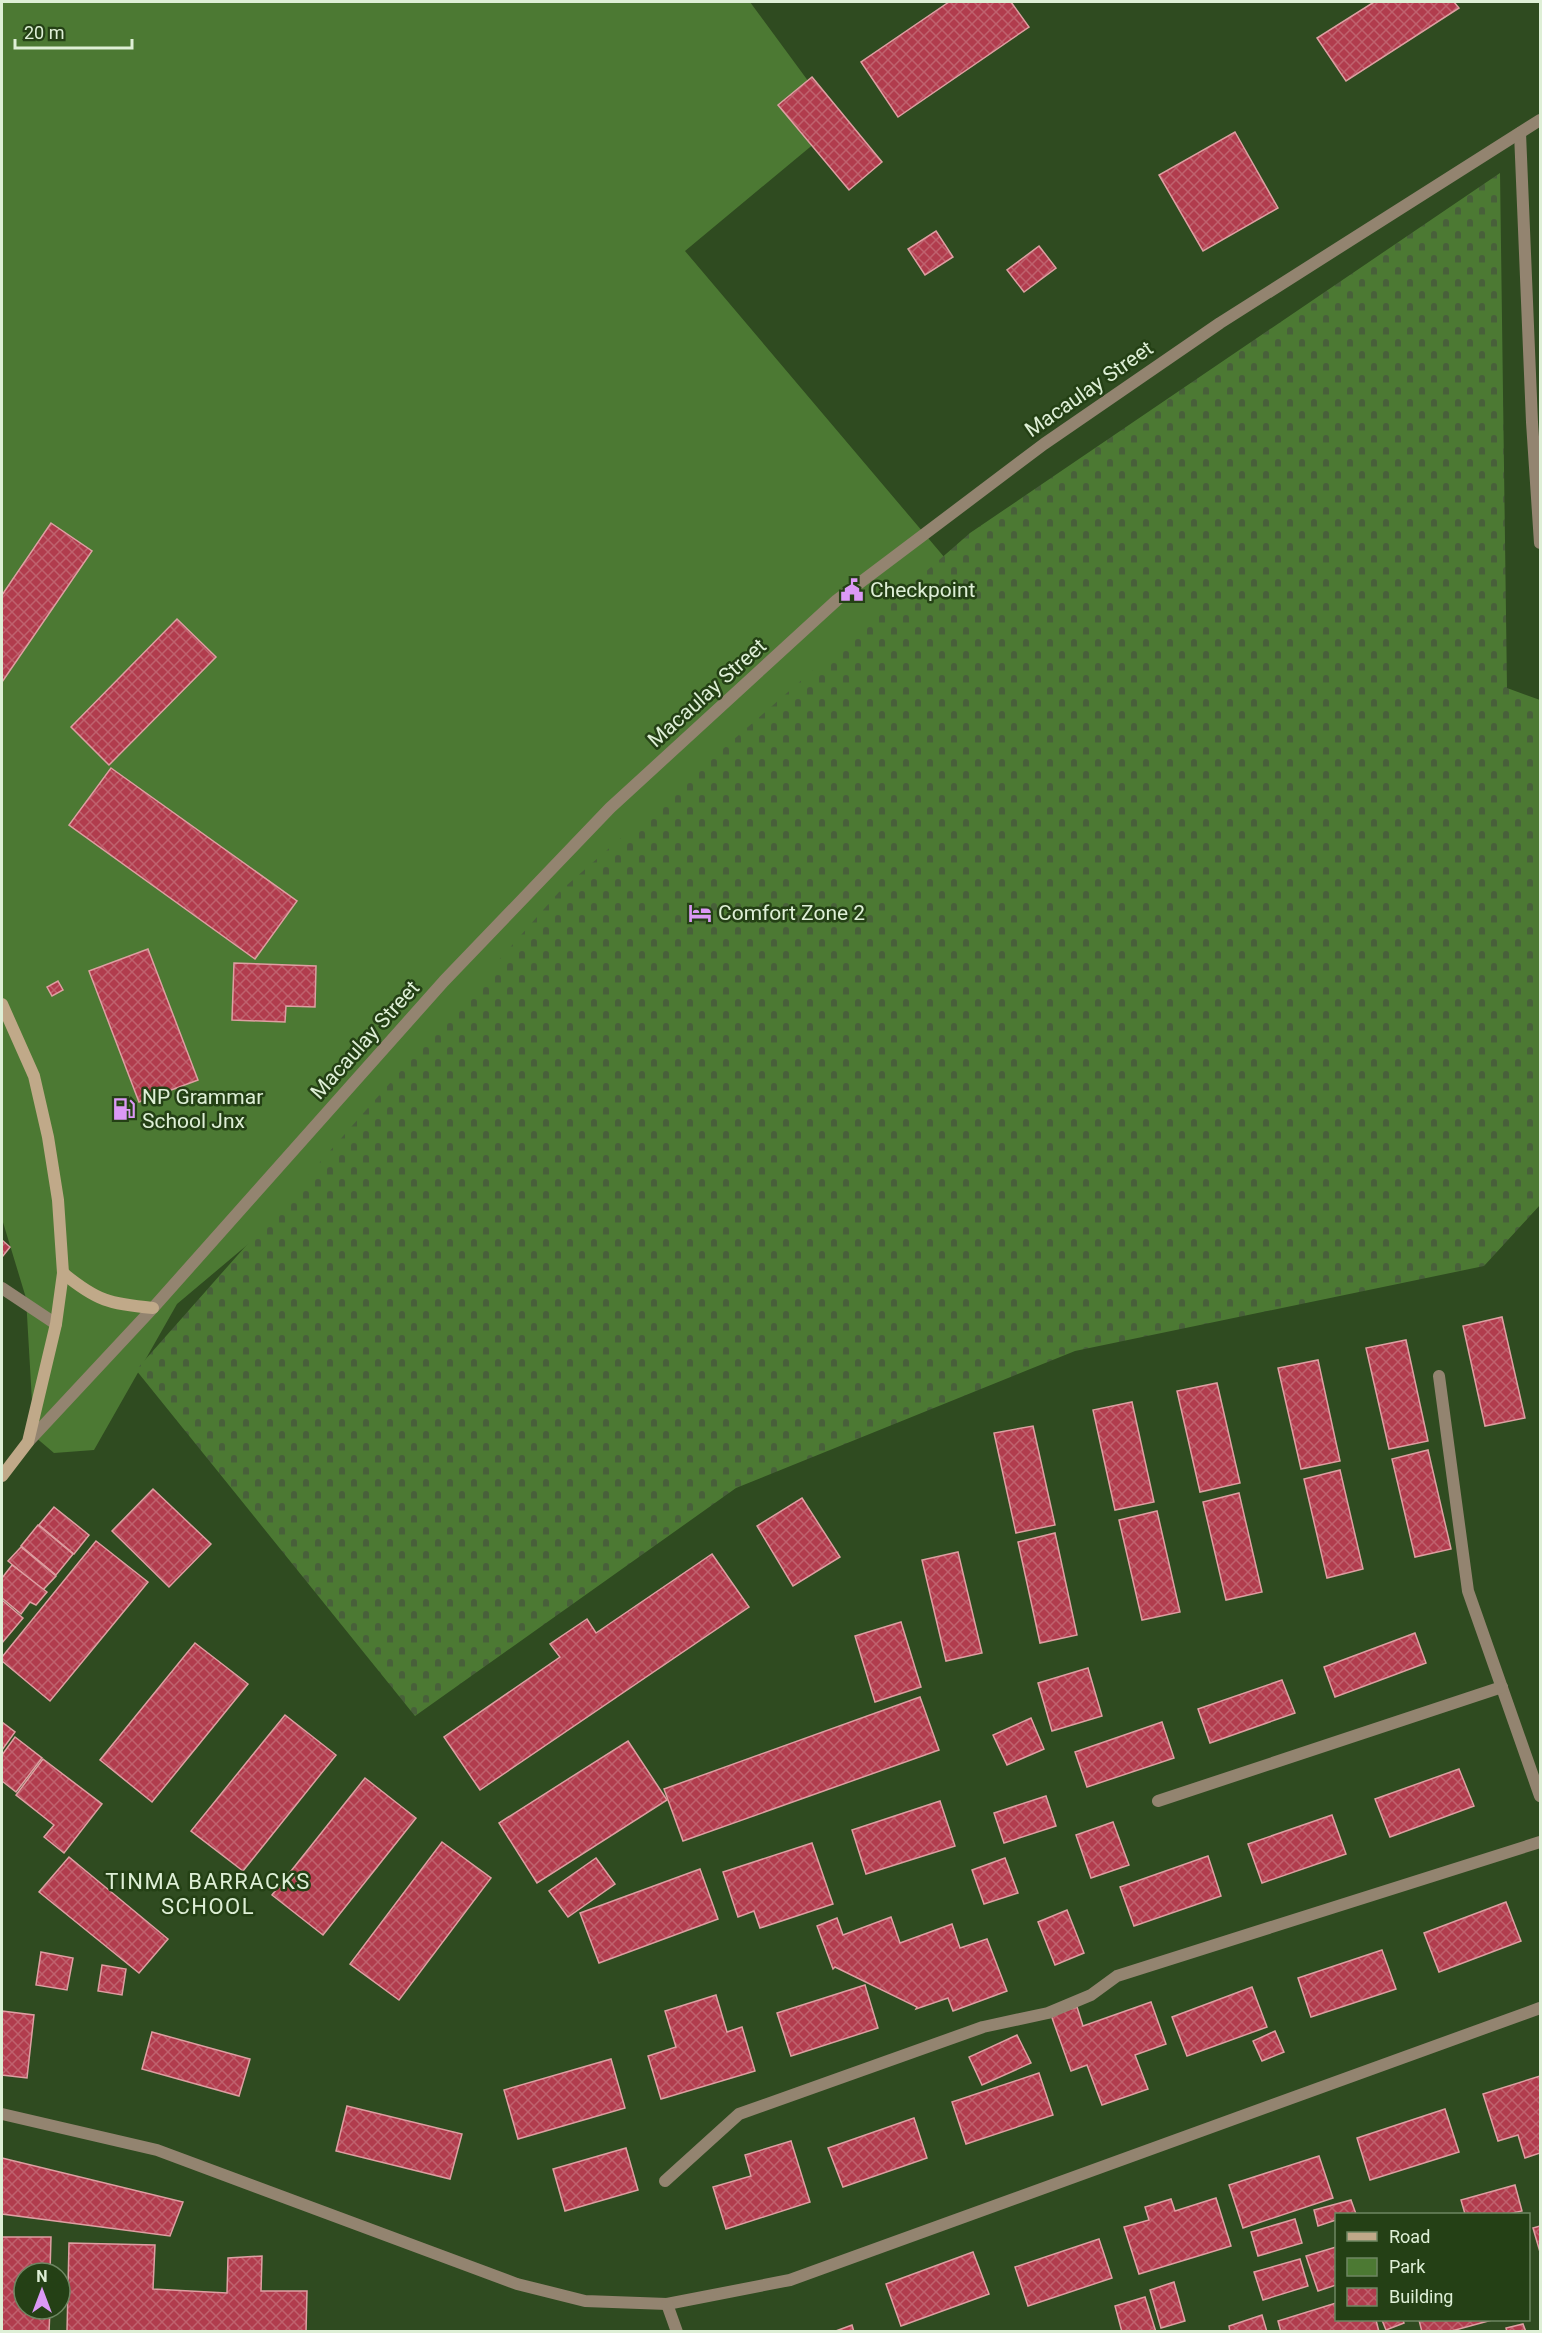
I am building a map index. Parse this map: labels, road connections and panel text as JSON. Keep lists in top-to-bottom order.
{
  "streets": {
    "street": ["Macaulay Street"]
  },
  "districts": ["TINMA BARRACKS SCHOOL"],
  "places": {
    "public building": ["Checkpoint"],
    "hotel": ["Comfort Zone 2"],
    "fuel station": ["NP Grammar School Jnx"]
  },
  "legend": ["Road", "Park", "Building"],
  "scale_bar": "20 m",
  "north": "top"
}
